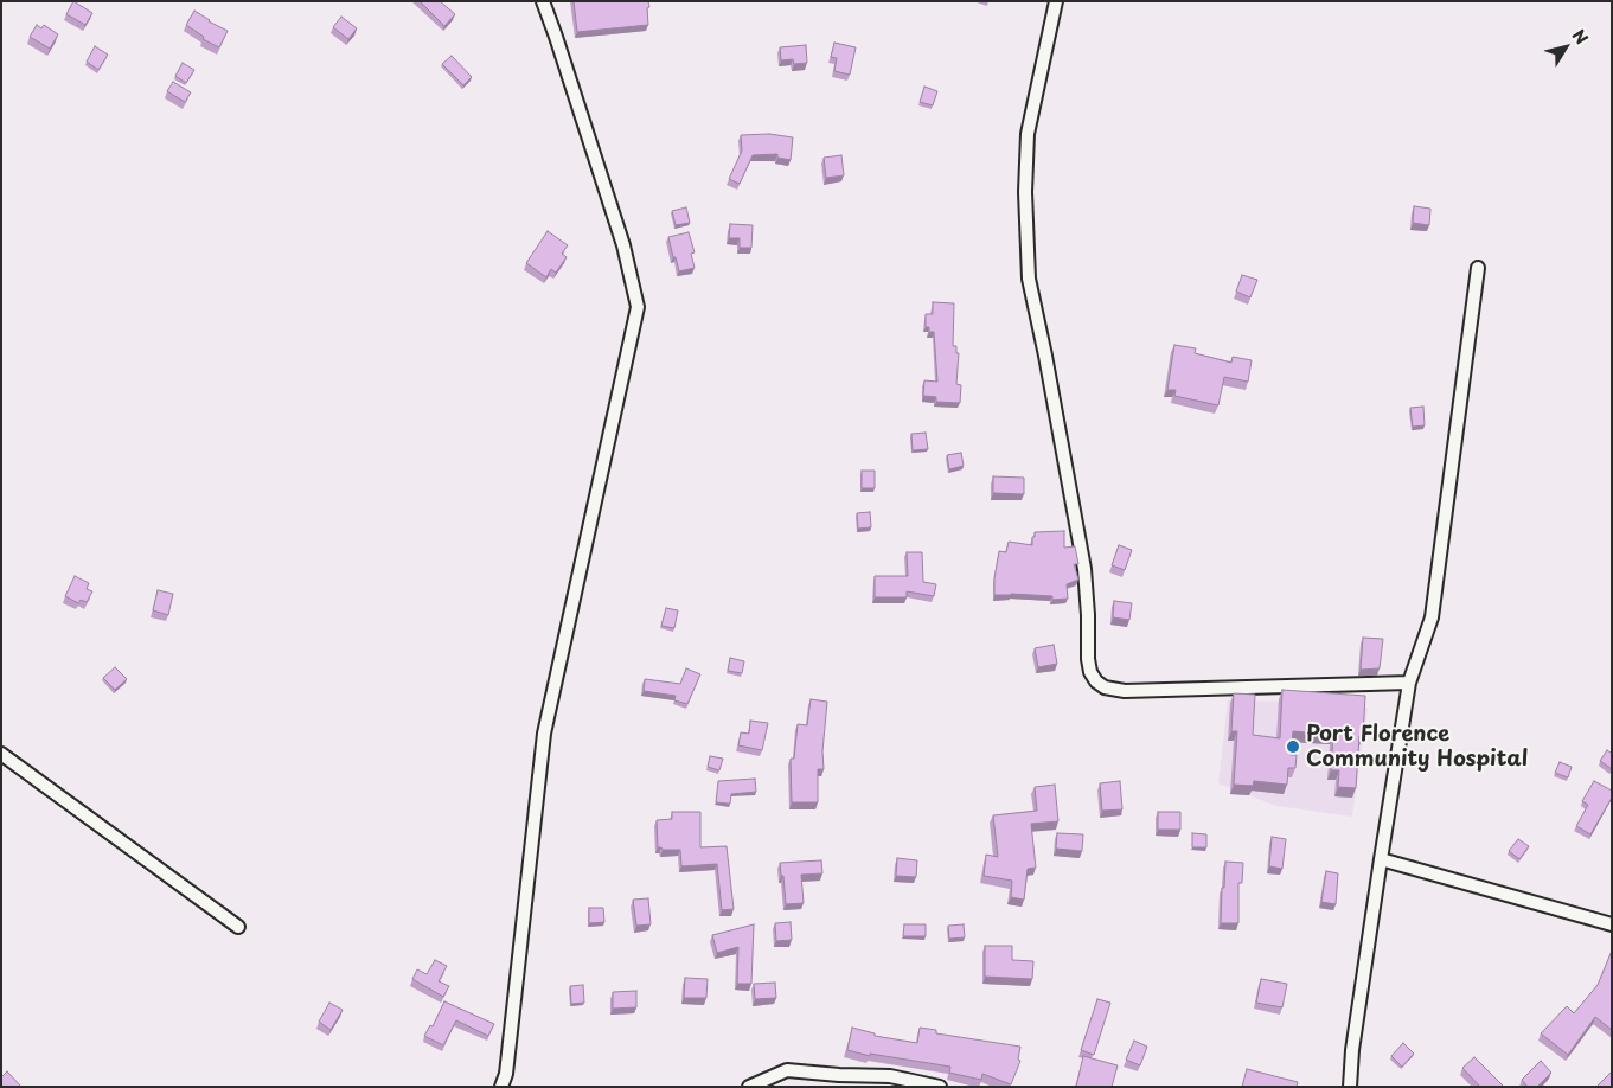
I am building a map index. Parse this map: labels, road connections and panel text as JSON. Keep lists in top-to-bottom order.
{
  "places": ["Port Florence Community Hospital"],
  "north": "top right"
}
